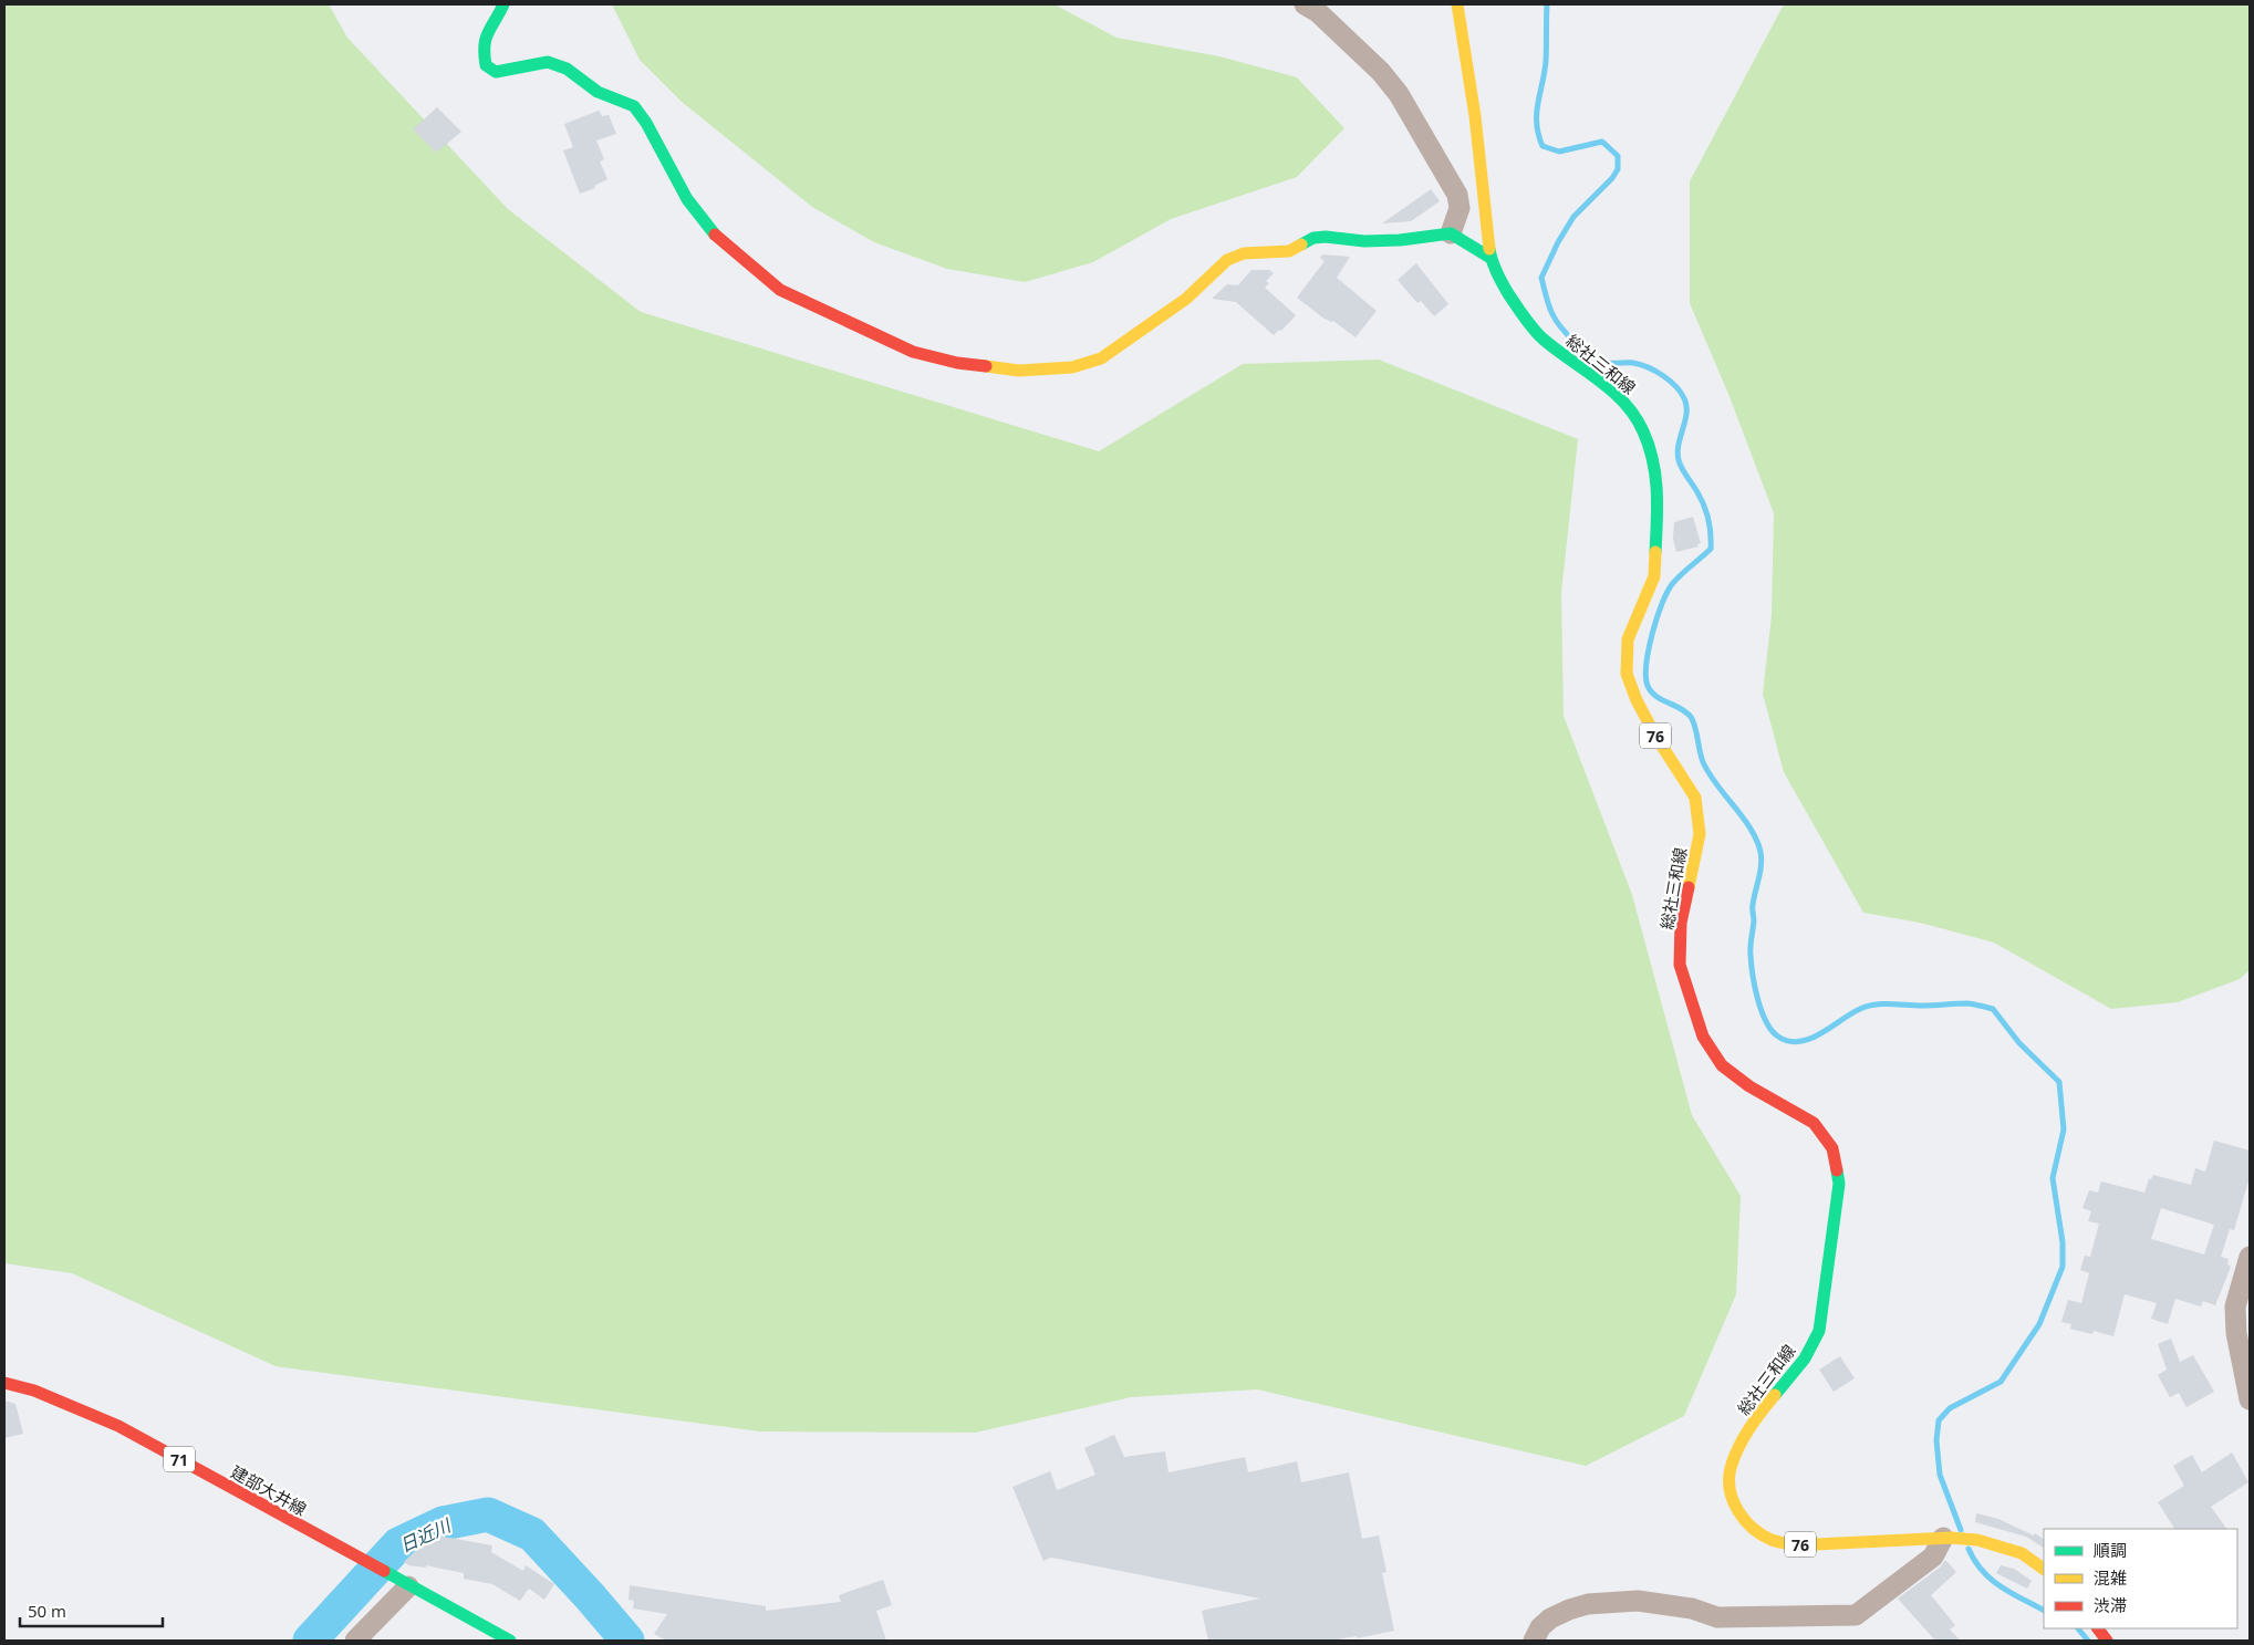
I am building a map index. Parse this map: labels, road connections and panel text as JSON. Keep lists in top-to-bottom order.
{
  "streets": {
    "main road": [
      "総社三和線",
      "76",
      "71",
      "建部大井線"
    ]
  },
  "water": ["日近川"],
  "legend": ["順調", "混雑", "渋滞"],
  "scale_bar": "50 m"
}
